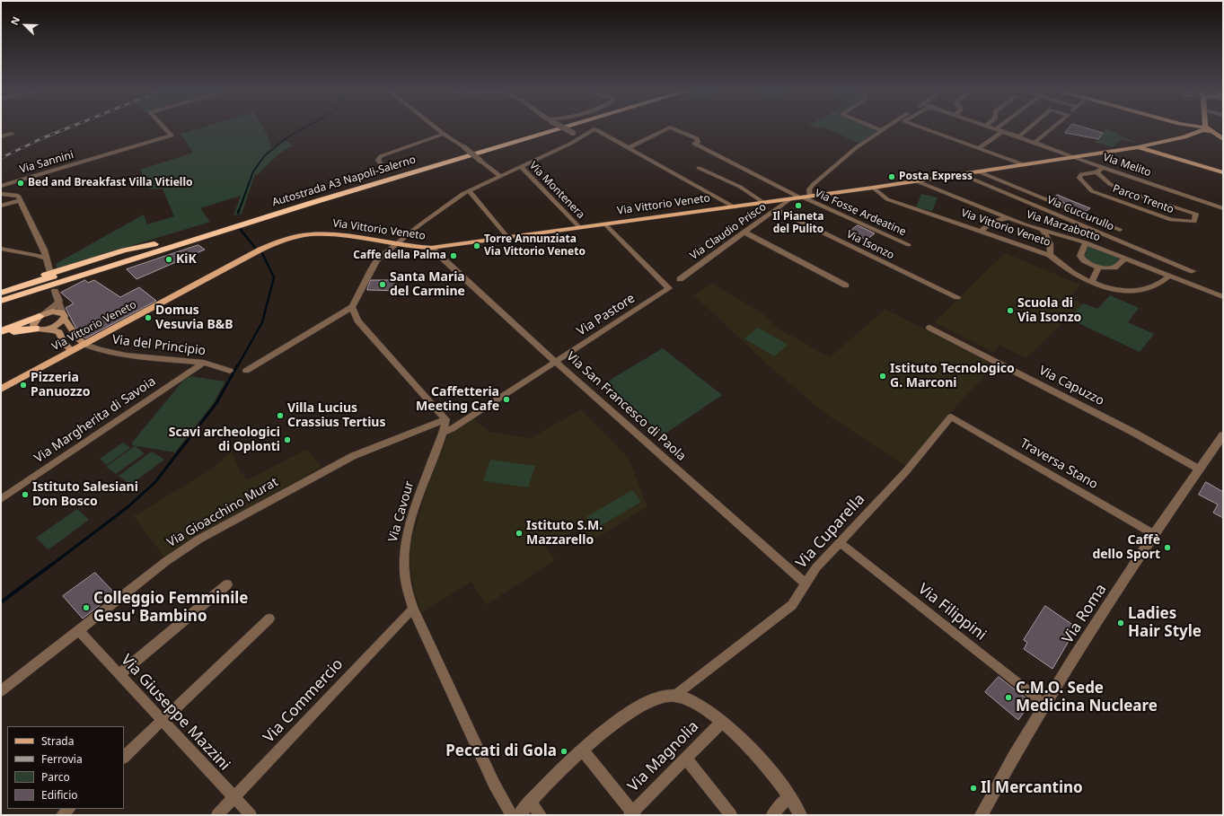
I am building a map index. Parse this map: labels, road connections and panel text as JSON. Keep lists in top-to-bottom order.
{
  "streets": {
    "highway": ["Autostrada A3 Napoli-Salerno"],
    "main road": ["Via Vittorio Veneto"],
    "street": [
      "Via Sannini",
      "Via Melito",
      "Via Montenera",
      "Parco Trento",
      "Via Fosse Ardeatine",
      "Via Cuccurullo",
      "Via Marzabotto",
      "Via Claudio Prisco",
      "Via Isonzo",
      "Via Pastore",
      "Via del Principio",
      "Via Capuzzo",
      "Via San Francesco di Paola",
      "Via Margherita di Savoia",
      "Traversa Stano",
      "Via Cavour",
      "Via Gioacchino Murat",
      "Via Cuparella",
      "Via Filippini",
      "Via Roma",
      "Via Commercio",
      "Via Giuseppe Mazzini",
      "Via Magnolia"
    ]
  },
  "crossings": [
    ["Via Melito", "Parco Trento"],
    ["Via Melito", "Via Vittorio Veneto"],
    ["Via Montenera", "Via Vittorio Veneto"],
    ["Via Vittorio Veneto", "Via Fosse Ardeatine"],
    ["Via Vittorio Veneto", "Via Cuccurullo"],
    ["Via Vittorio Veneto", "Via Marzabotto"],
    ["Via Vittorio Veneto", "Via Claudio Prisco"],
    ["Via Vittorio Veneto", "Via Pastore"],
    ["Via Vittorio Veneto", "Via del Principio"],
    ["Via Vittorio Veneto", "Via San Francesco di Paola"],
    ["Via Claudio Prisco", "Via Isonzo"],
    ["Via Pastore", "Via San Francesco di Paola"],
    ["Via Pastore", "Via Cavour"],
    ["Via del Principio", "Via Margherita di Savoia"],
    ["Via Capuzzo", "Via Roma"],
    ["Via San Francesco di Paola", "Via Cuparella"],
    ["Traversa Stano", "Via Cuparella"],
    ["Traversa Stano", "Via Roma"],
    ["Via Cavour", "Via Gioacchino Murat"],
    ["Via Cavour", "Via Commercio"],
    ["Via Gioacchino Murat", "Via Giuseppe Mazzini"],
    ["Via Cuparella", "Via Filippini"],
    ["Via Filippini", "Via Roma"],
    ["Via Commercio", "Via Giuseppe Mazzini"]
  ],
  "places": [
    "Posta Express",
    "Bed and Breakfast Villa Vitiello",
    "Il Pianeta del Pulito",
    "Torre Annunziata Via Vittorio Veneto",
    "Caffe della Palma",
    "KiK",
    "Santa Maria del Carmine",
    "Scuola di Via Isonzo",
    "Domus Vesuvia B&B",
    "Istituto Tecnologico G. Marconi",
    "Pizzeria Panuozzo",
    "Caffetteria Meeting Cafe",
    "Villa Lucius Crassius Tertius",
    "Scavi archeologici di Oplonti",
    "Istituto Salesiani Don Bosco",
    "Istituto S.M. Mazzarello",
    "Caffè dello Sport",
    "Colleggio Femminile Gesu' Bambino",
    "Ladies Hair Style",
    "C.M.O. Sede Medicina Nucleare",
    "Peccati di Gola",
    "Il Mercantino"
  ],
  "legend": [
    "Strada",
    "Ferrovia",
    "Parco",
    "Edificio"
  ],
  "north": "top left"
}
